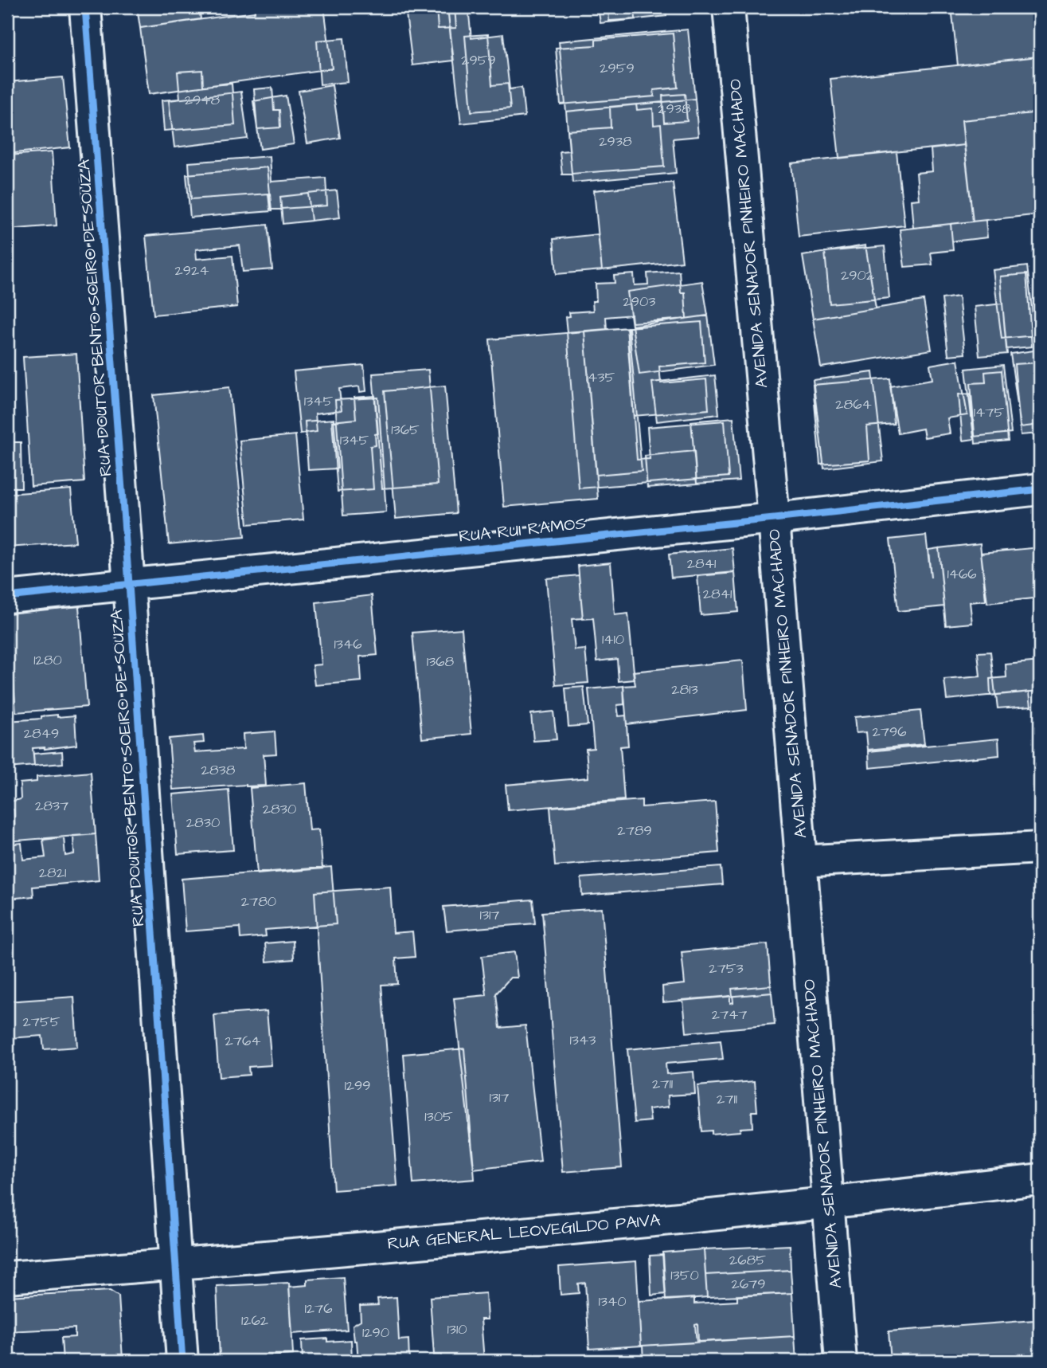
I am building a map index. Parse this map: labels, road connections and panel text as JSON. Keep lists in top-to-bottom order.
{
  "streets": {
    "street": [
      "AVENIDA SENADOR PINHEIRO MACHADO",
      "RUA DOUTOR BENTO SOEIRO DE SOUZA",
      "RUA RUI RAMOS",
      "RUA GENERAL LEOVEGILDO PAIVA"
    ]
  },
  "crossings": [
    ["AVENIDA SENADOR PINHEIRO MACHADO", "RUA RUI RAMOS"],
    ["AVENIDA SENADOR PINHEIRO MACHADO", "RUA GENERAL LEOVEGILDO PAIVA"],
    ["RUA DOUTOR BENTO SOEIRO DE SOUZA", "RUA RUI RAMOS"],
    ["RUA DOUTOR BENTO SOEIRO DE SOUZA", "RUA GENERAL LEOVEGILDO PAIVA"]
  ],
  "house_numbers": [
    "2959",
    "2959",
    "2948",
    "2938",
    "2938",
    "2924",
    "2902",
    "2903",
    "1435",
    "1345",
    "2864",
    "1475",
    "1365",
    "1345",
    "2841",
    "1466",
    "2841",
    "1410",
    "1346",
    "1280",
    "1368",
    "2813",
    "2796",
    "2849",
    "2838",
    "2837",
    "2830",
    "2830",
    "2789",
    "2821",
    "2780",
    "1317",
    "2753",
    "2747",
    "2755",
    "1343",
    "2764",
    "2711",
    "1299",
    "1317",
    "2711",
    "1305",
    "2685",
    "1350",
    "2679",
    "1340",
    "1276",
    "1262",
    "1310",
    "1290"
  ]
}
